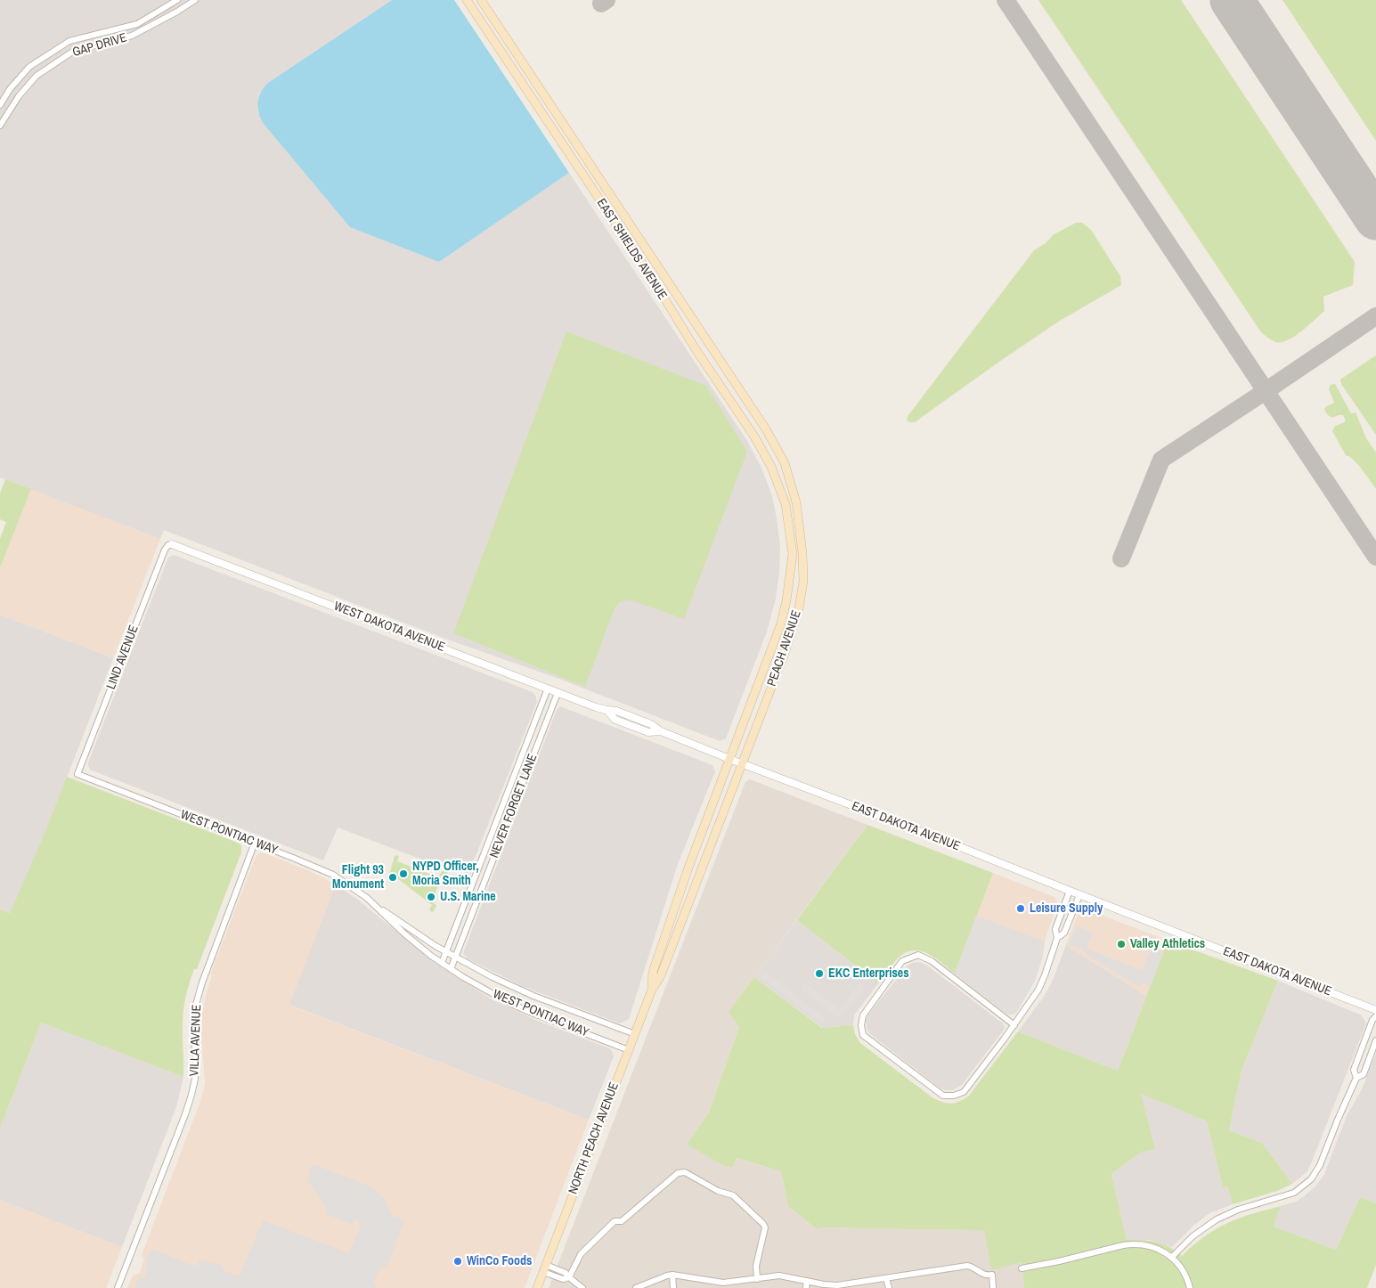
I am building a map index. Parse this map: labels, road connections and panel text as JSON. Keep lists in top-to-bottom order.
{
  "streets": {
    "main road": ["EAST SHIELDS AVENUE", "PEACH AVENUE", "NORTH PEACH AVENUE"],
    "street": [
      "GAP DRIVE",
      "WEST DAKOTA AVENUE",
      "LIND AVENUE",
      "NEVER FORGET LANE",
      "EAST DAKOTA AVENUE",
      "WEST PONTIAC WAY",
      "VILLA AVENUE"
    ]
  },
  "crossings": [
    ["EAST SHIELDS AVENUE", "WEST DAKOTA AVENUE"],
    ["EAST SHIELDS AVENUE", "PEACH AVENUE"],
    ["EAST SHIELDS AVENUE", "NORTH PEACH AVENUE"],
    ["WEST DAKOTA AVENUE", "PEACH AVENUE"],
    ["WEST DAKOTA AVENUE", "LIND AVENUE"],
    ["WEST DAKOTA AVENUE", "NEVER FORGET LANE"],
    ["WEST DAKOTA AVENUE", "EAST DAKOTA AVENUE"],
    ["WEST DAKOTA AVENUE", "NORTH PEACH AVENUE"],
    ["PEACH AVENUE", "EAST DAKOTA AVENUE"],
    ["PEACH AVENUE", "NORTH PEACH AVENUE"],
    ["LIND AVENUE", "WEST PONTIAC WAY"],
    ["NEVER FORGET LANE", "WEST PONTIAC WAY"],
    ["EAST DAKOTA AVENUE", "NORTH PEACH AVENUE"],
    ["WEST PONTIAC WAY", "VILLA AVENUE"],
    ["WEST PONTIAC WAY", "NORTH PEACH AVENUE"]
  ],
  "places": [
    "NYPD Officer, Moria Smith",
    "Flight 93 Monument",
    "U.S. Marine",
    "Leisure Supply",
    "Valley Athletics",
    "EKC Enterprises",
    "WinCo Foods"
  ]
}
